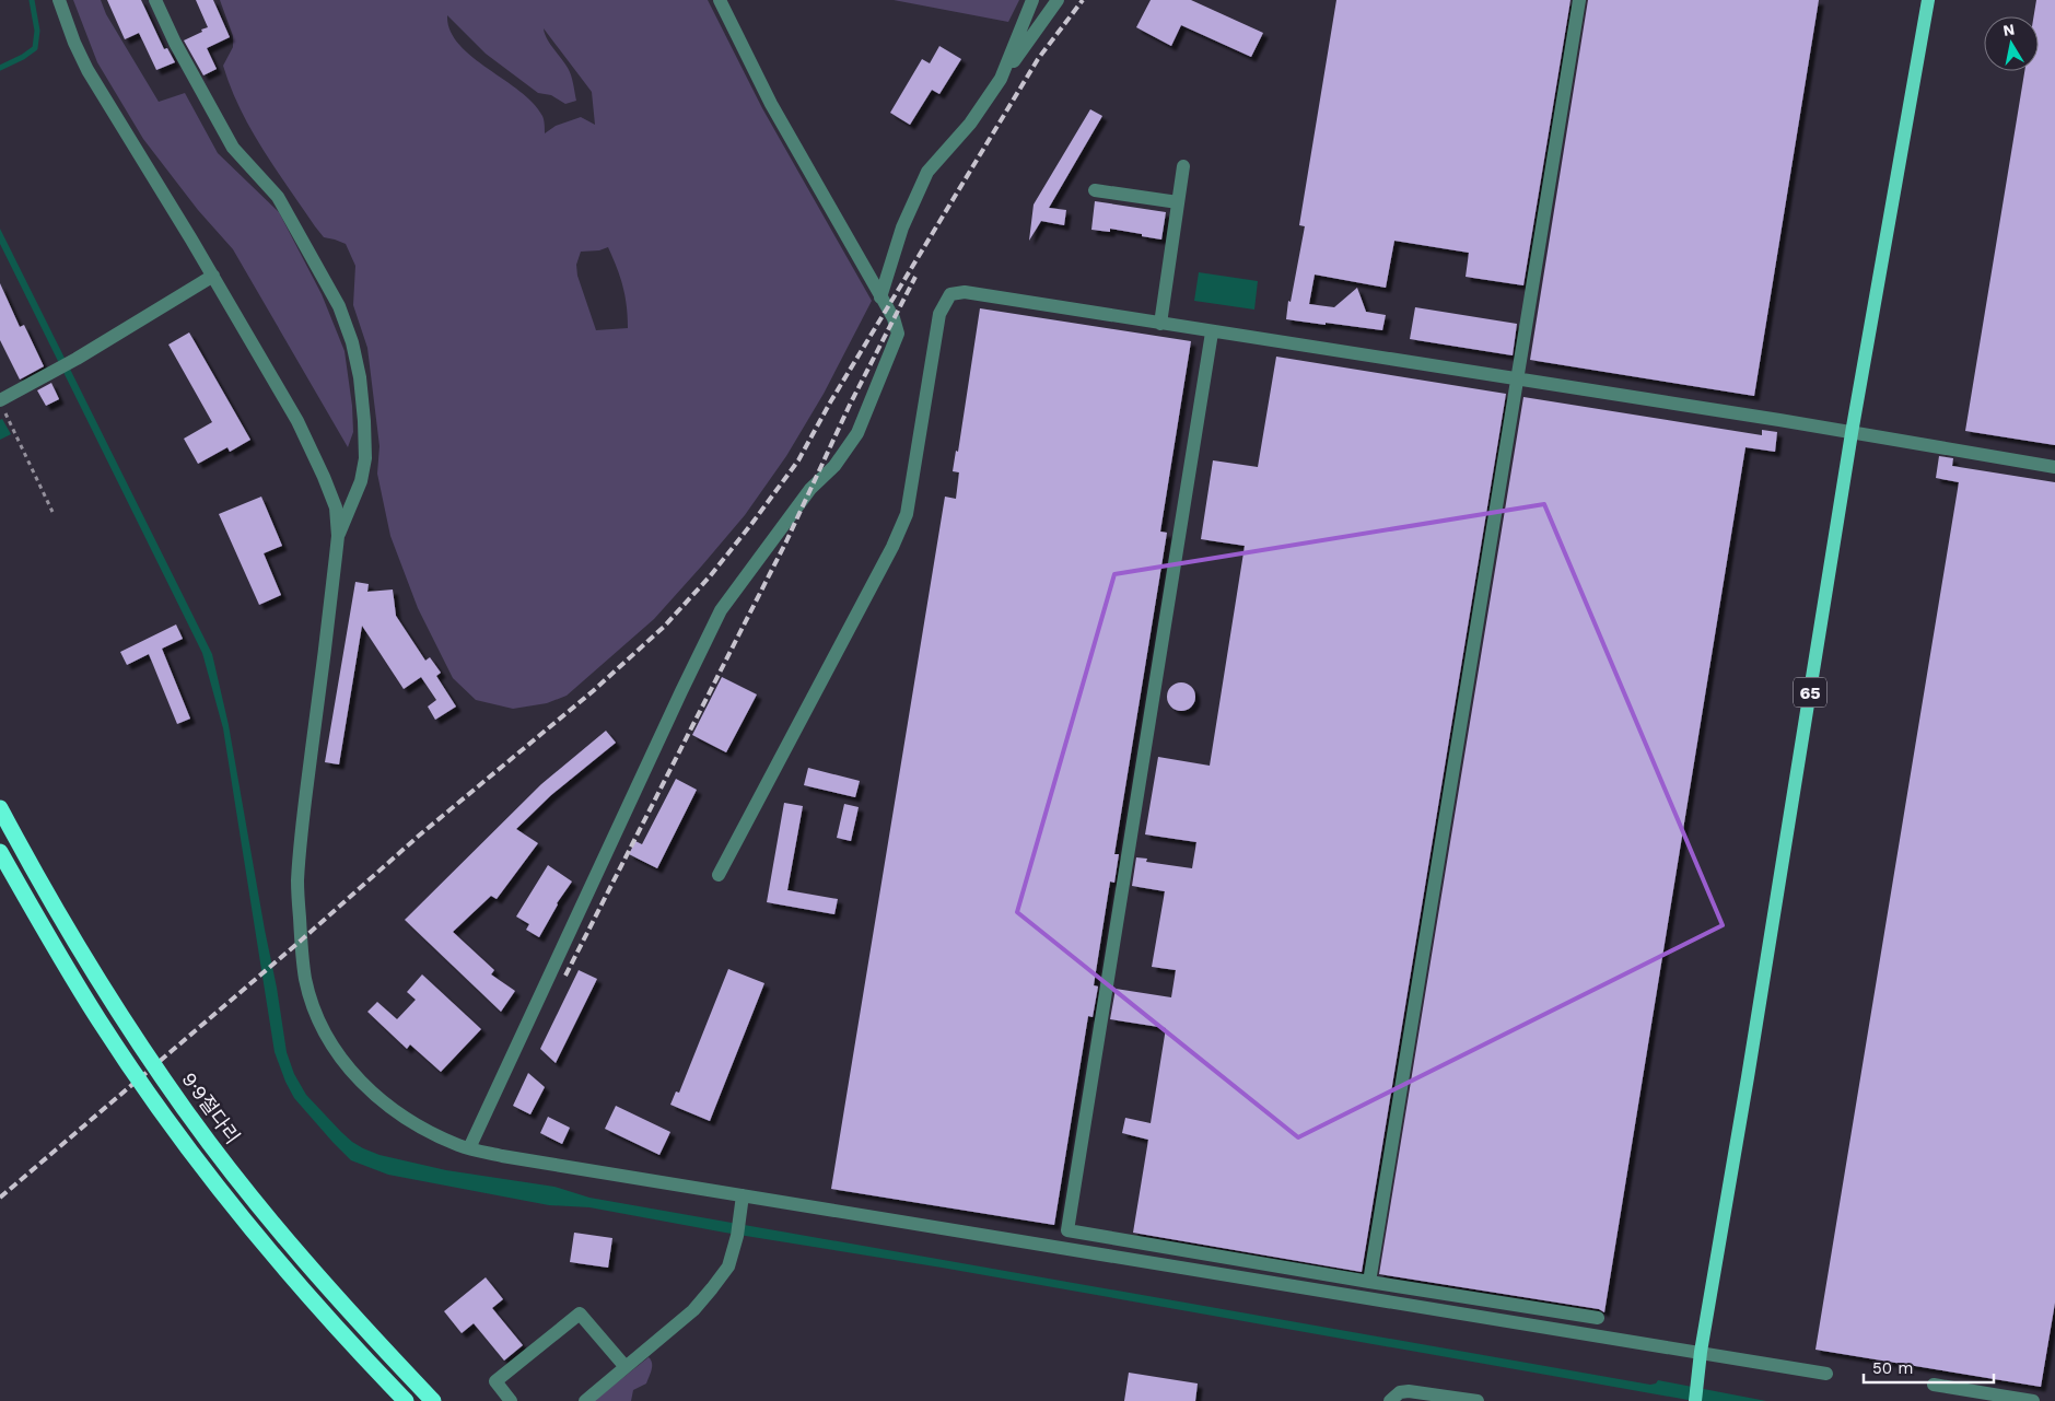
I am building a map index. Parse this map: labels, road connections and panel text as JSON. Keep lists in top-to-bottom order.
{
  "streets": {
    "highway": ["9·9절다리"],
    "main road": ["65"]
  },
  "scale_bar": "50 m",
  "north": "top"
}
